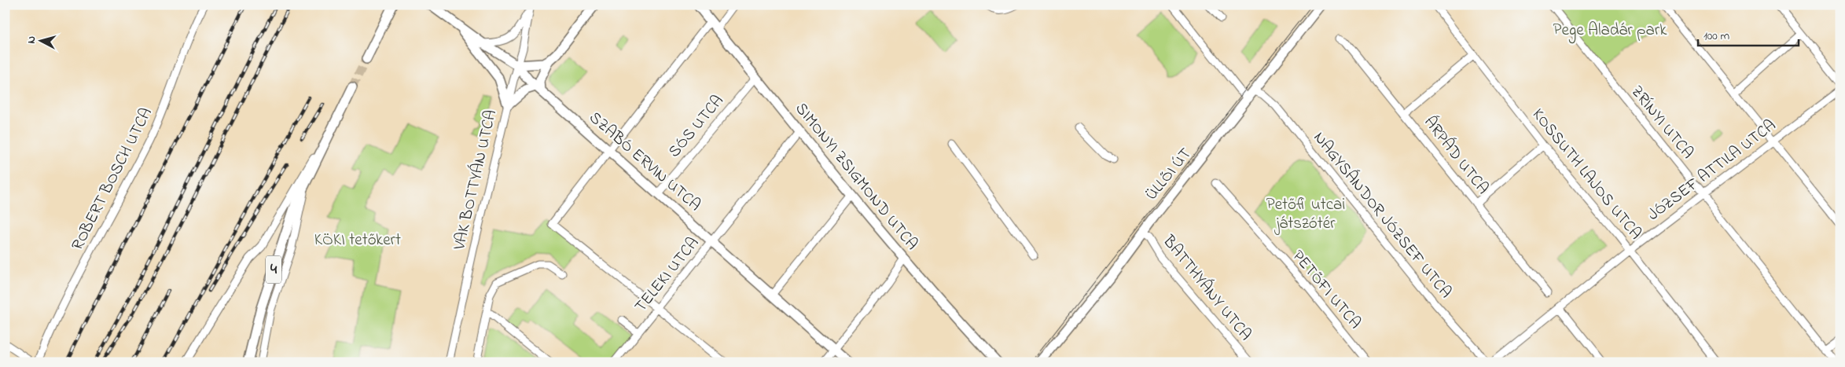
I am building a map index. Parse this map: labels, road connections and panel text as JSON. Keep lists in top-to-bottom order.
{
  "streets": {
    "main road": [
      "SZABÓ ERVIN UTCA",
      "ÜLLŐI ÚT",
      "SIMONYI ZSIGMOND UTCA",
      "4"
    ],
    "street": [
      "ZRÍNYI UTCA",
      "SÓS UTCA",
      "ÁRPÁD UTCA",
      "JÓZSEF ATTILA UTCA",
      "KOSSUTH LAJOS UTCA",
      "ROBERT BOSCH UTCA",
      "VAK BOTTYÁN UTCA",
      "NAGYSÁNDOR JÓZSEF UTCA",
      "TELEKI UTCA",
      "BATTHYÁNY UTCA",
      "PETŐFI UTCA"
    ]
  },
  "crossings": [
    ["ZRÍNYI UTCA", "JÓZSEF ATTILA UTCA"],
    ["SÓS UTCA", "SZABÓ ERVIN UTCA"],
    ["SÓS UTCA", "SIMONYI ZSIGMOND UTCA"],
    ["SZABÓ ERVIN UTCA", "VAK BOTTYÁN UTCA"],
    ["SZABÓ ERVIN UTCA", "TELEKI UTCA"],
    ["JÓZSEF ATTILA UTCA", "KOSSUTH LAJOS UTCA"],
    ["ÜLLŐI ÚT", "NAGYSÁNDOR JÓZSEF UTCA"],
    ["ÜLLŐI ÚT", "BATTHYÁNY UTCA"],
    ["SIMONYI ZSIGMOND UTCA", "TELEKI UTCA"]
  ],
  "parks": ["Pege Aladár park", "Petőfi utcai játszótér", "KÖKI tetőkert"],
  "scale_bar": "100 m",
  "north": "left"
}
